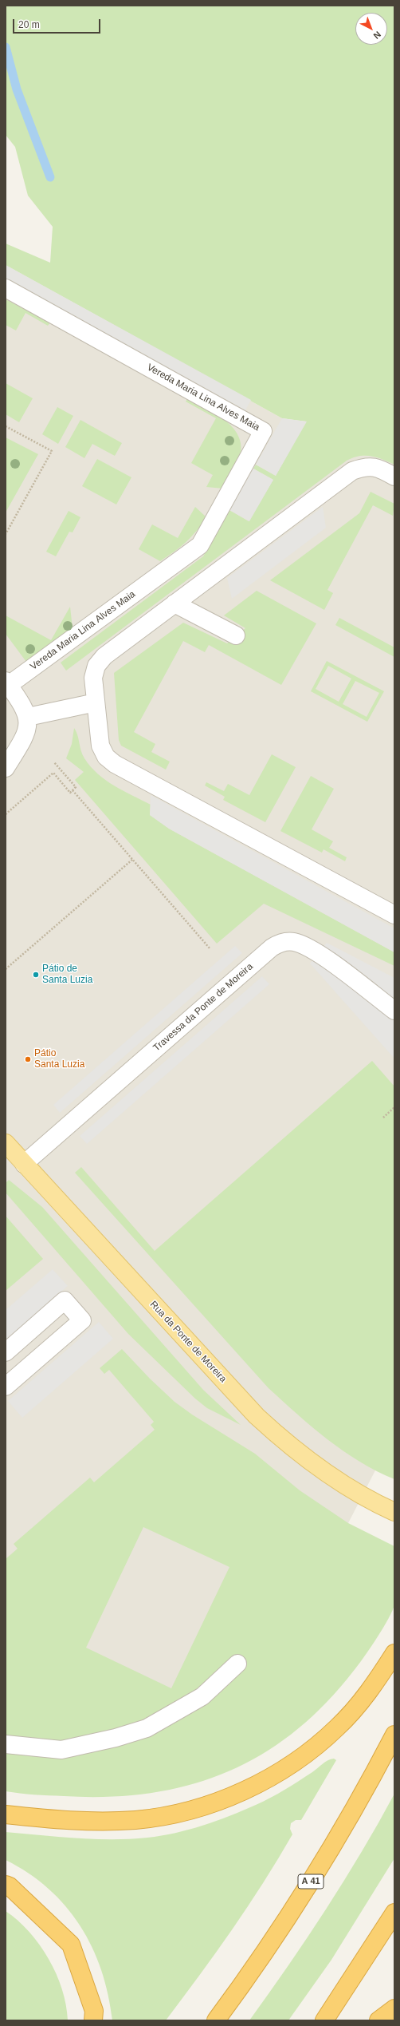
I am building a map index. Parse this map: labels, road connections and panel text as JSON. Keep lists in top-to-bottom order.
{
  "streets": {
    "highway": ["A 41"],
    "main road": ["Rua da Ponte de Moreira"],
    "street": ["Vereda Maria Lina Alves Maia", "Travessa da Ponte de Moreira"]
  },
  "crossings": [
    ["Travessa da Ponte de Moreira", "Rua da Ponte de Moreira"]
  ],
  "places": ["Pátio de Santa Luzia", "Pátio Santa Luzia"],
  "scale_bar": "20 m",
  "north": "bottom right"
}
